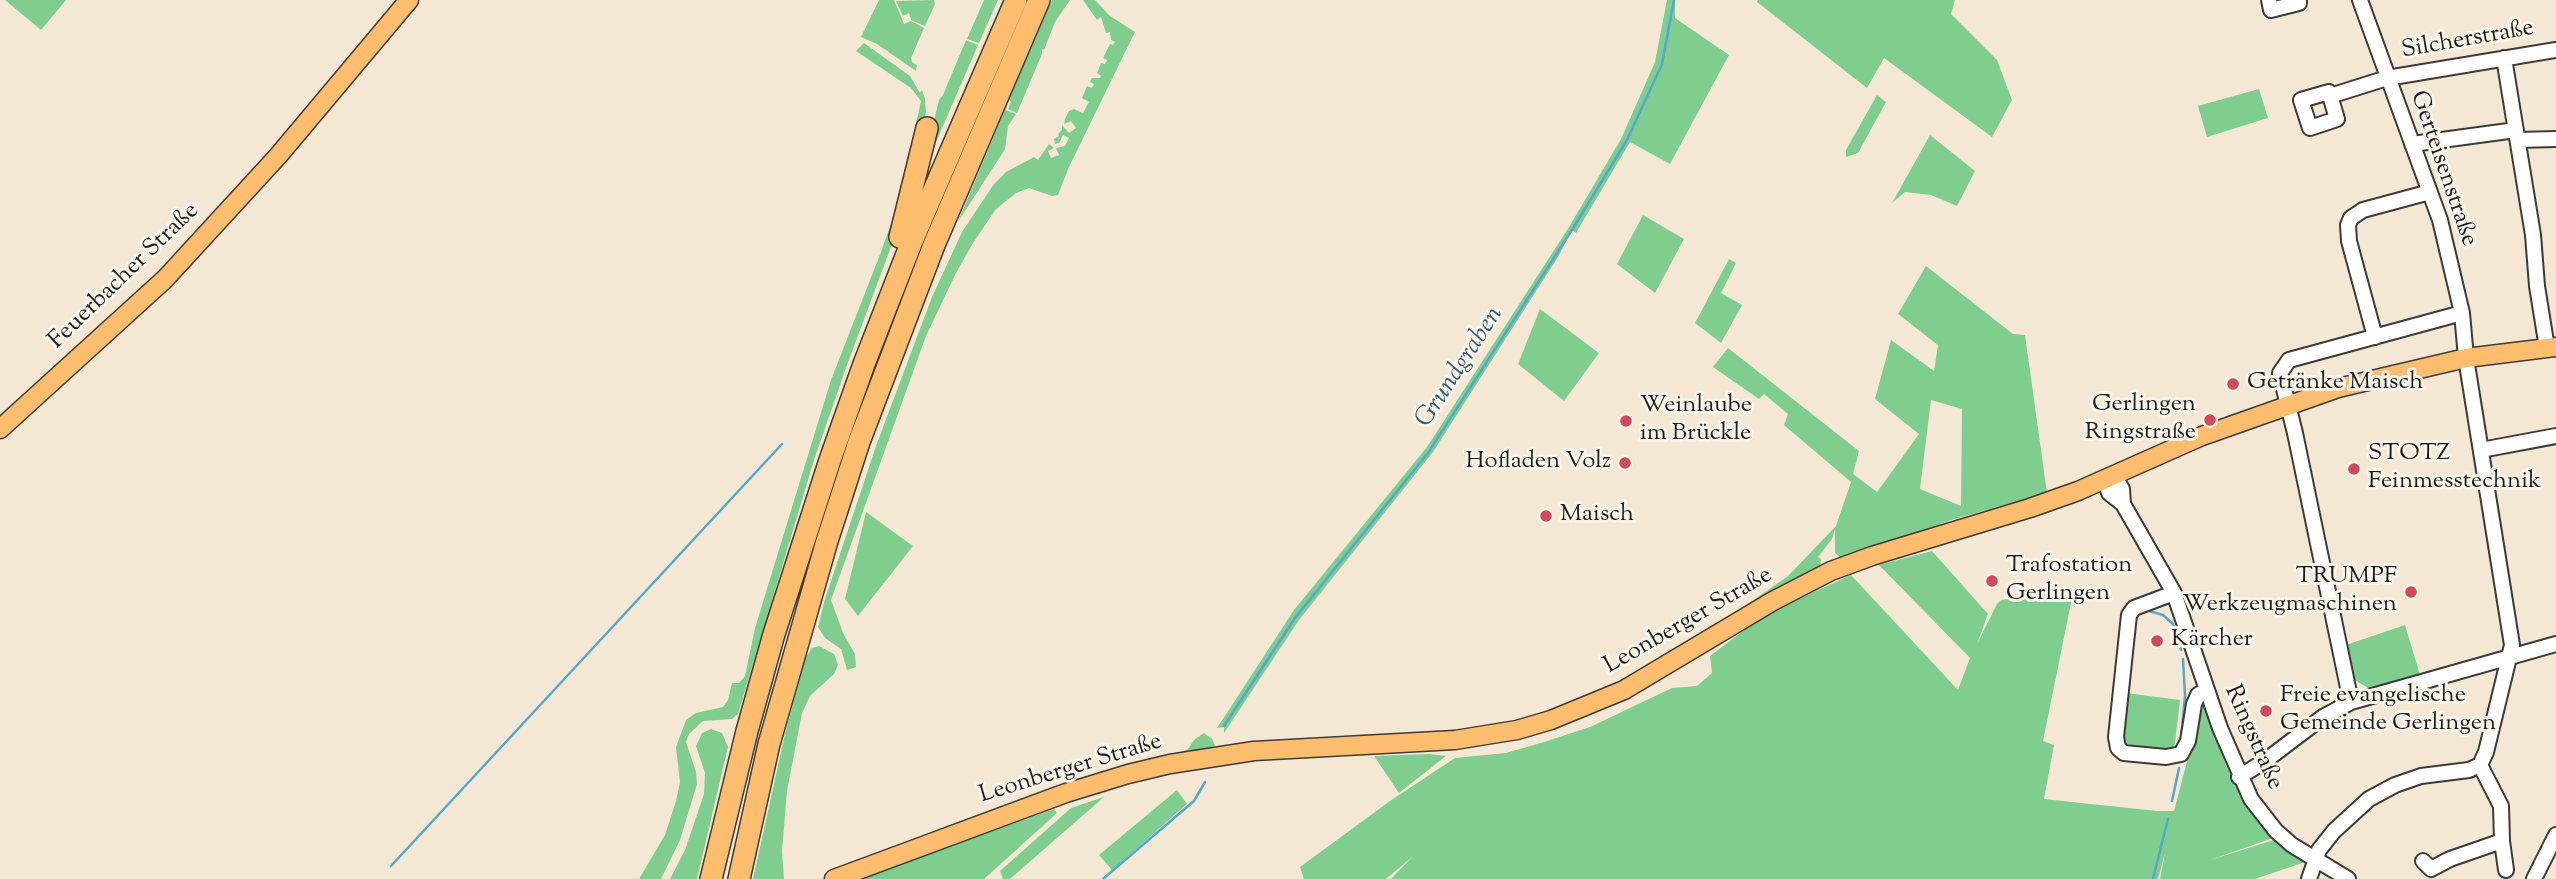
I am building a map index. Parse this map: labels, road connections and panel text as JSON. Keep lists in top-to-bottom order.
{
  "streets": {
    "main road": ["Feuerbacher Straße", "Leonberger Straße"],
    "street": ["Silcherstraße", "Gerteisenstraße", "Ringstraße"]
  },
  "crossings": [
    ["Silcherstraße", "Gerteisenstraße"],
    ["Gerteisenstraße", "Leonberger Straße"],
    ["Leonberger Straße", "Ringstraße"]
  ],
  "water": ["Grundgraben"],
  "places": [
    "Getränke Maisch",
    "Gerlingen Ringstraße",
    "Weinlaube im Brückle",
    "Hofladen Volz",
    "STOTZ Feinmesstechnik",
    "Maisch",
    "Trafostation Gerlingen",
    "TRUMPF Werkzeugmaschinen",
    "Kärcher",
    "Freie evangelische Gemeinde Gerlingen"
  ]
}
